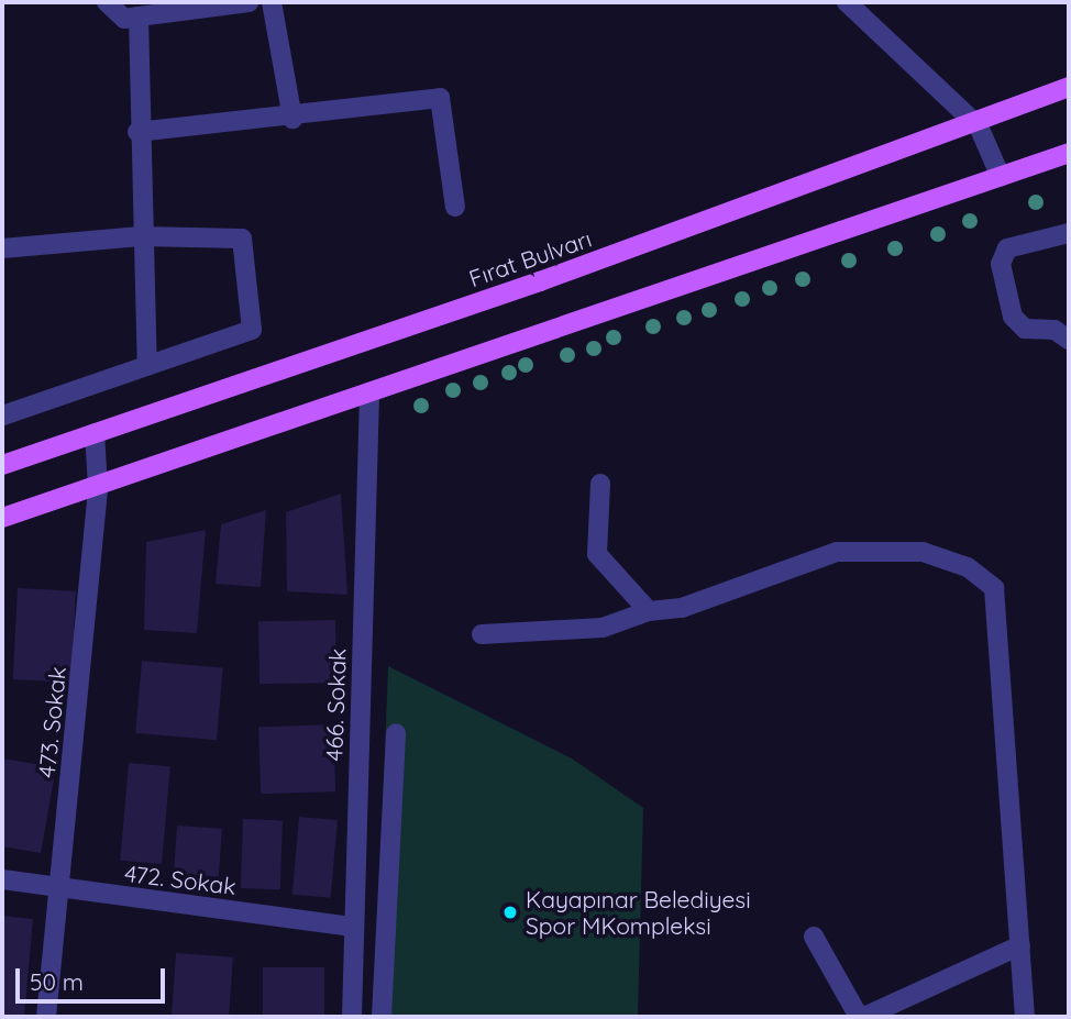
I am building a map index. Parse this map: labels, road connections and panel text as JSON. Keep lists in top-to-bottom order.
{
  "streets": {
    "main road": ["Fırat Bulvarı"],
    "street": ["466. Sokak", "473. Sokak", "472. Sokak"]
  },
  "crossings": [
    ["Fırat Bulvarı", "473. Sokak"],
    ["466. Sokak", "472. Sokak"],
    ["473. Sokak", "472. Sokak"]
  ],
  "places": ["Kayapınar Belediyesi Spor MKompleksi"],
  "scale_bar": "50 m"
}
